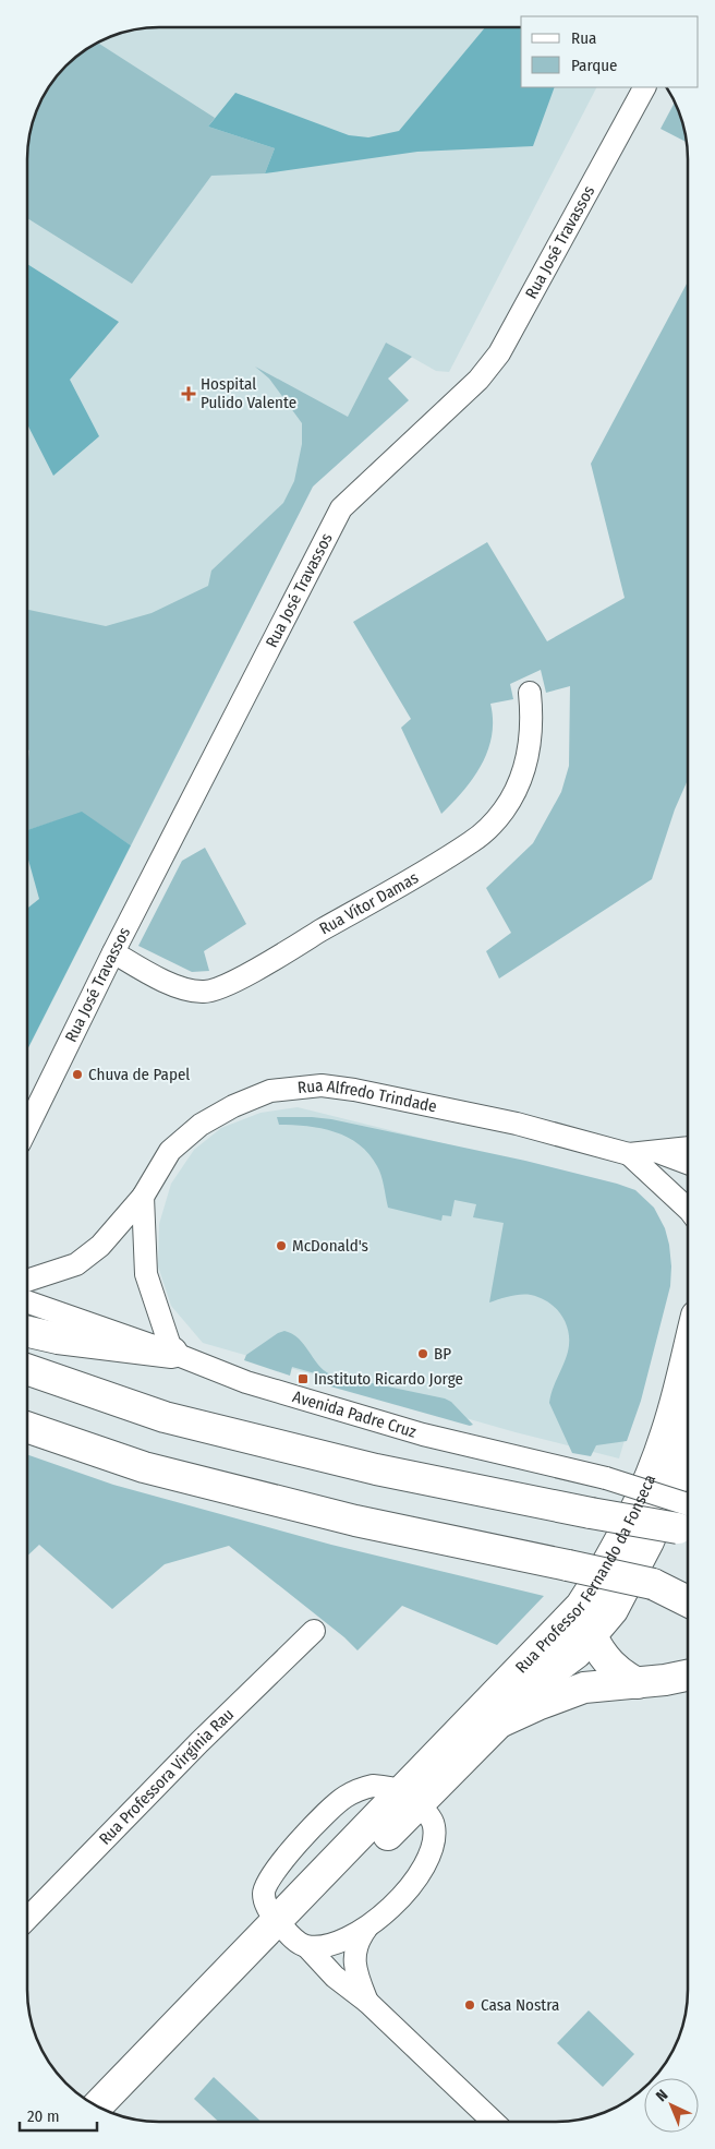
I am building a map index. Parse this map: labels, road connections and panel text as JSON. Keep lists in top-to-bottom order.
{
  "streets": {
    "main road": ["Avenida Padre Cruz", "Rua Professor Fernando da Fonseca"],
    "street": [
      "Rua José Travassos",
      "Rua Vítor Damas",
      "Rua Alfredo Trindade",
      "Rua Professora Virgínia Rau"
    ]
  },
  "crossings": [
    ["Rua José Travassos", "Rua Vítor Damas"]
  ],
  "places": {
    "health": ["Hospital Pulido Valente"],
    "other": [
      "Chuva de Papel",
      "McDonald's",
      "BP",
      "Casa Nostra"
    ],
    "transit": ["Instituto Ricardo Jorge"]
  },
  "legend": ["Rua", "Parque"],
  "scale_bar": "20 m",
  "north": "top left"
}
